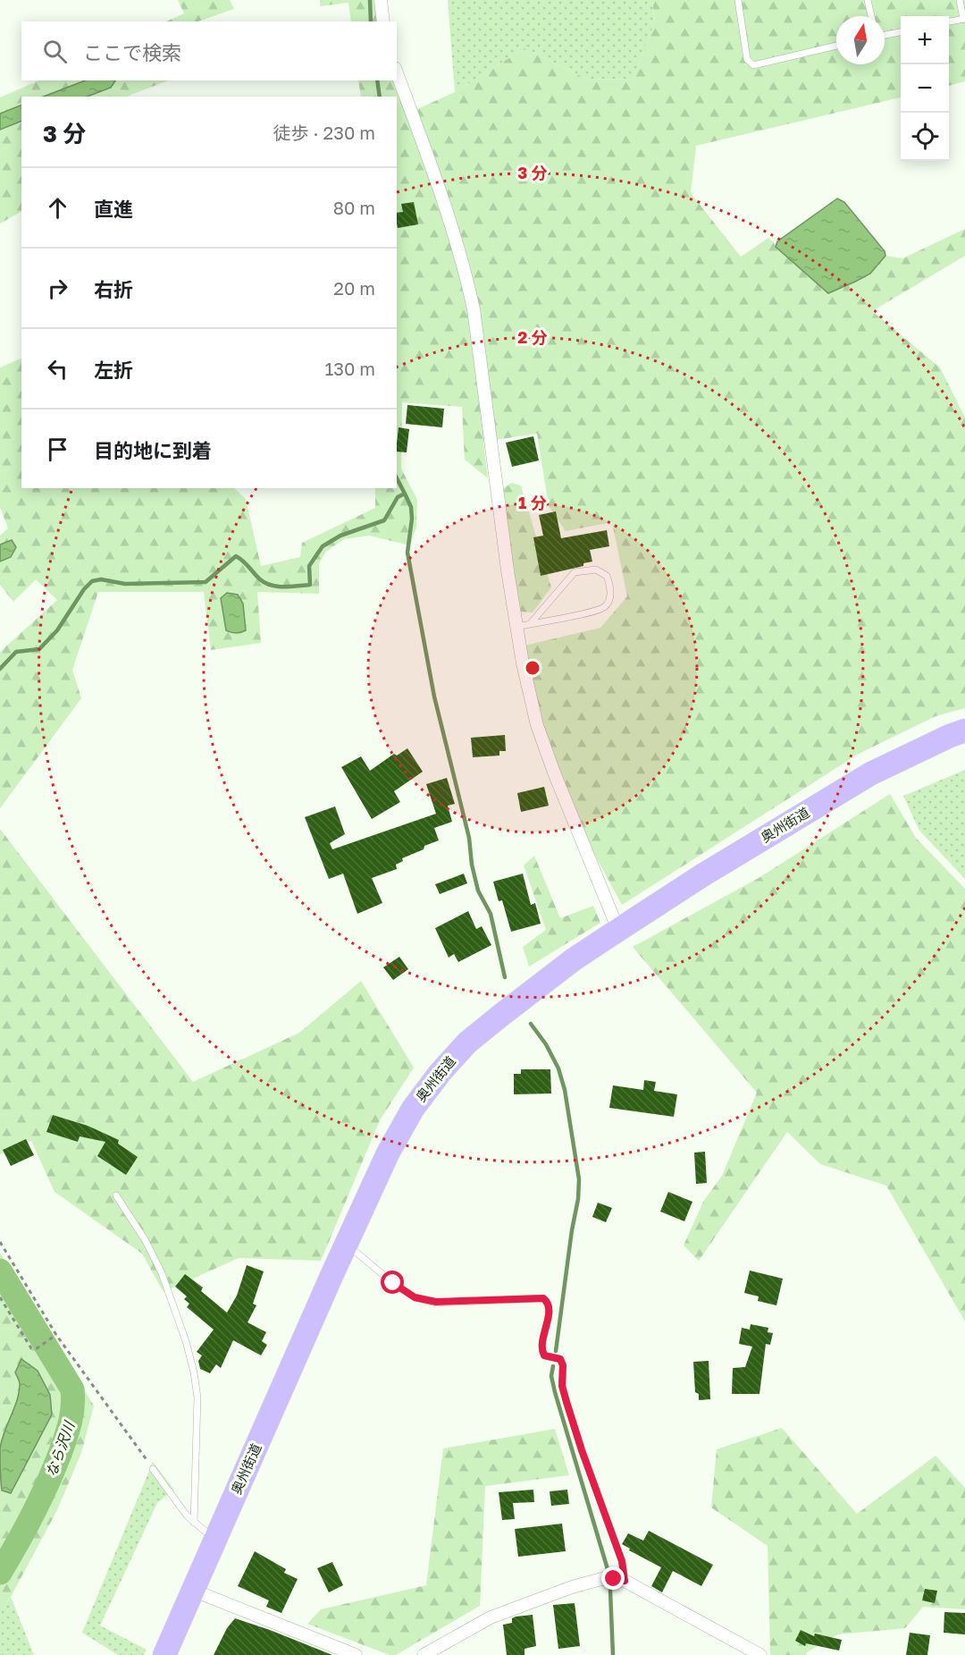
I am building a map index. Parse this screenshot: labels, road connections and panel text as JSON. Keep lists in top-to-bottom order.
{
  "streets": {
    "highway": ["奥州街道"]
  },
  "water": ["なら沢川"],
  "north": "top",
  "page": {
    "map_buttons": ["+", "−"],
    "search": "ここで検索",
    "heading": ["3 分", "徒歩 · 230 m"],
    "list": [
      ["直進", "80 m"],
      ["右折", "20 m"],
      ["左折", "130 m"],
      "目的地に到着"
    ]
  },
  "rings": ["3 分", "2 分", "1 分"]
}
